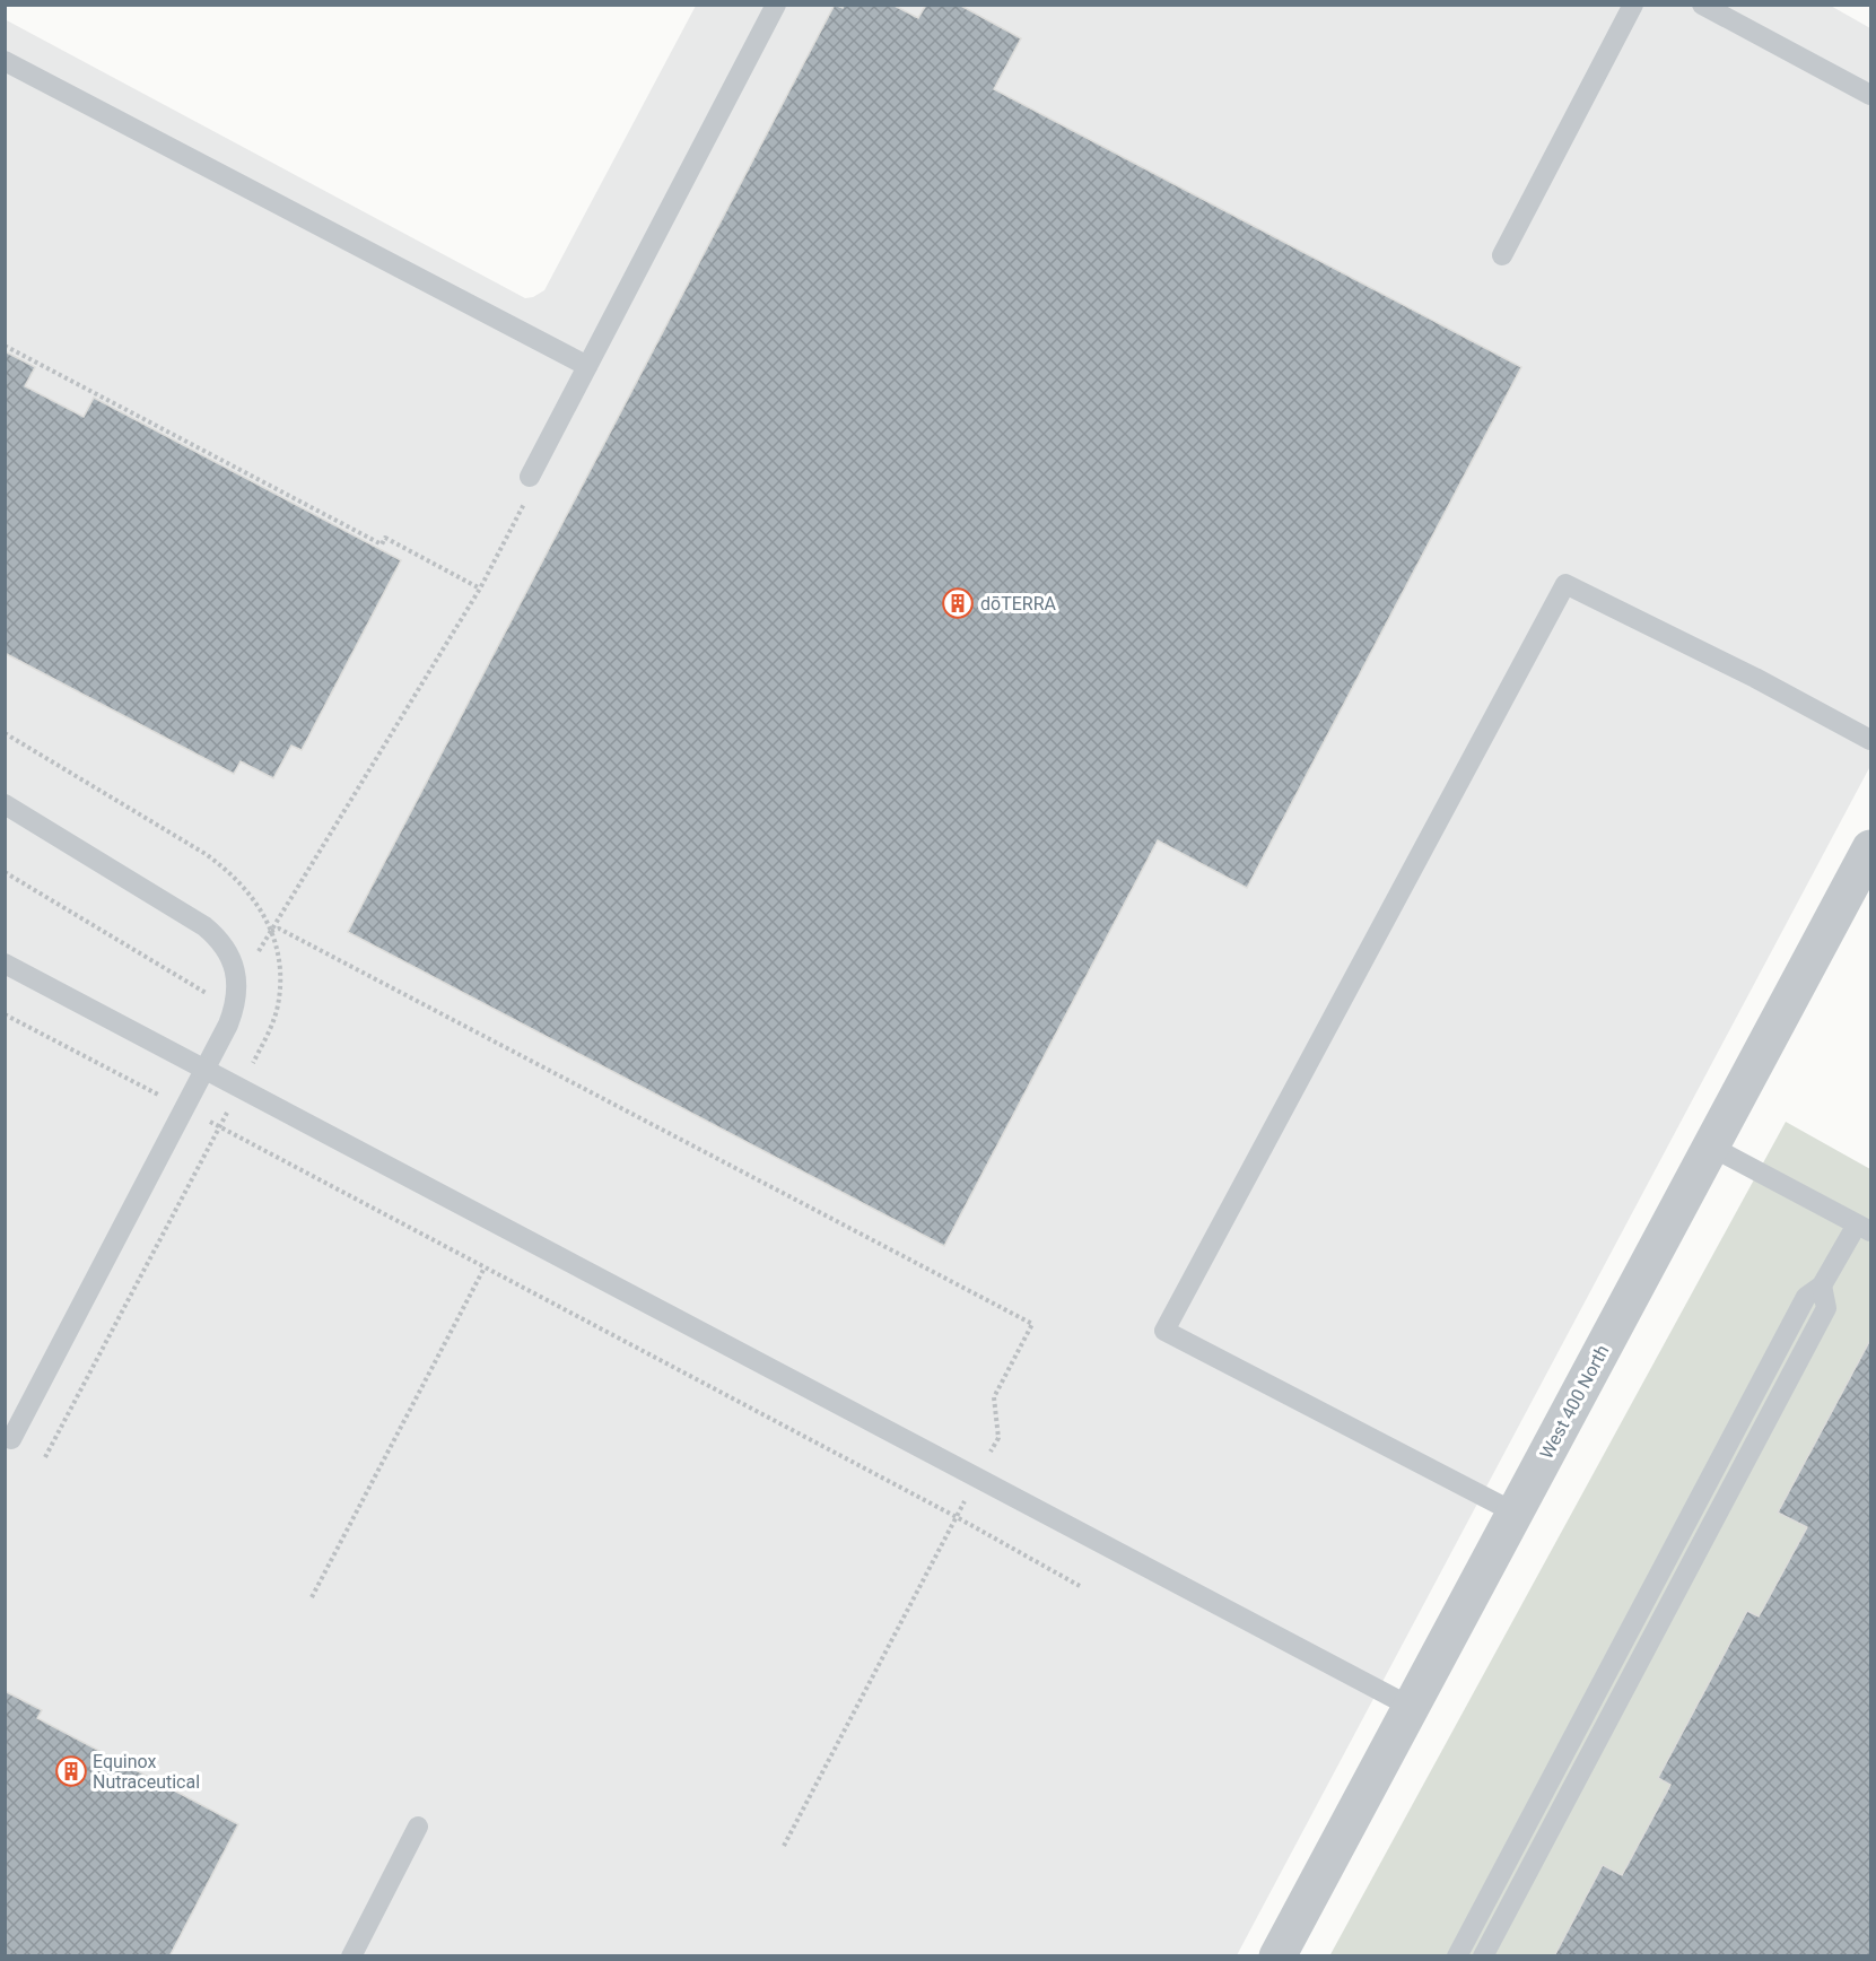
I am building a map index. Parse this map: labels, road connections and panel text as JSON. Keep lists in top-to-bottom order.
{
  "streets": {
    "street": ["West 400 North"]
  },
  "places": {
    "building": ["dōTERRA", "Equinox Nutraceutical"]
  }
}
